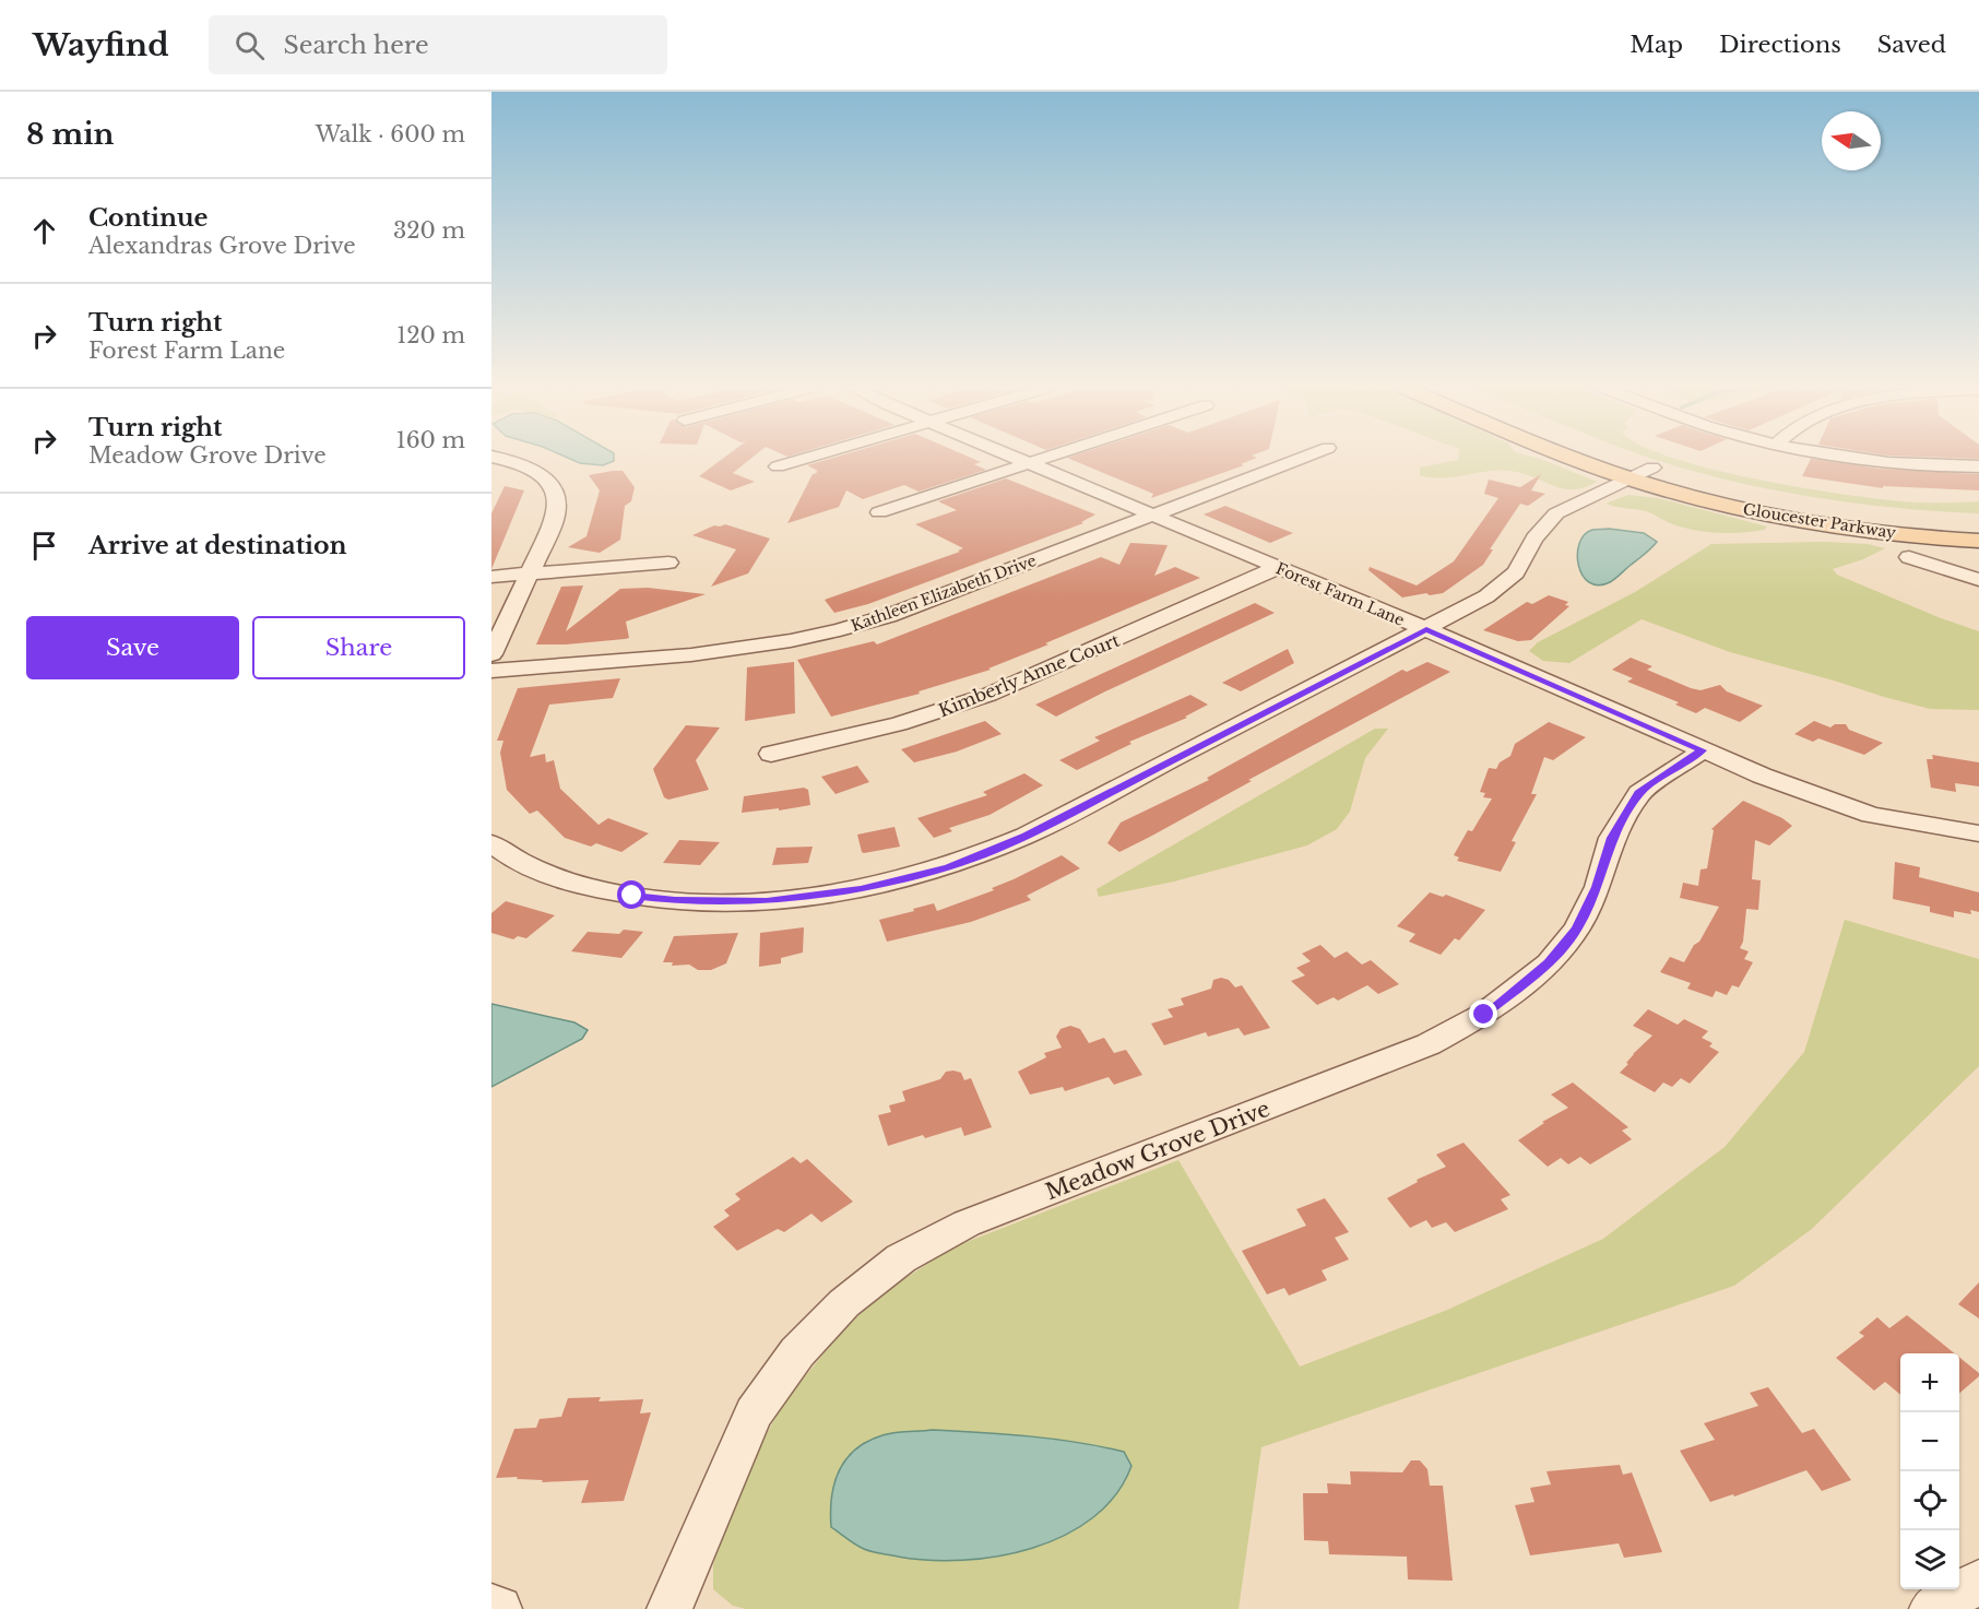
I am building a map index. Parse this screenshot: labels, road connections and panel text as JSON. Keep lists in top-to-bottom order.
{
  "streets": {
    "main road": ["Gloucester Parkway"],
    "street": [
      "Kathleen Elizabeth Drive",
      "Forest Farm Lane",
      "Kimberly Anne Court",
      "Meadow Grove Drive"
    ]
  },
  "crossings": [
    ["Kathleen Elizabeth Drive", "Forest Farm Lane"],
    ["Forest Farm Lane", "Kimberly Anne Court"],
    ["Forest Farm Lane", "Meadow Grove Drive"]
  ],
  "north": "left",
  "page": {
    "header": "Wayfind",
    "search": "Search here",
    "nav": ["Map", "Directions", "Saved"],
    "heading": ["8 min", "Walk · 600 m"],
    "list": [
      ["Continue", "Alexandras Grove Drive", "320 m"],
      ["Turn right", "Forest Farm Lane", "120 m"],
      ["Turn right", "Meadow Grove Drive", "160 m"],
      "Arrive at destination"
    ],
    "buttons": ["Save", "Share"],
    "map_buttons": ["+", "−"]
  }
}
